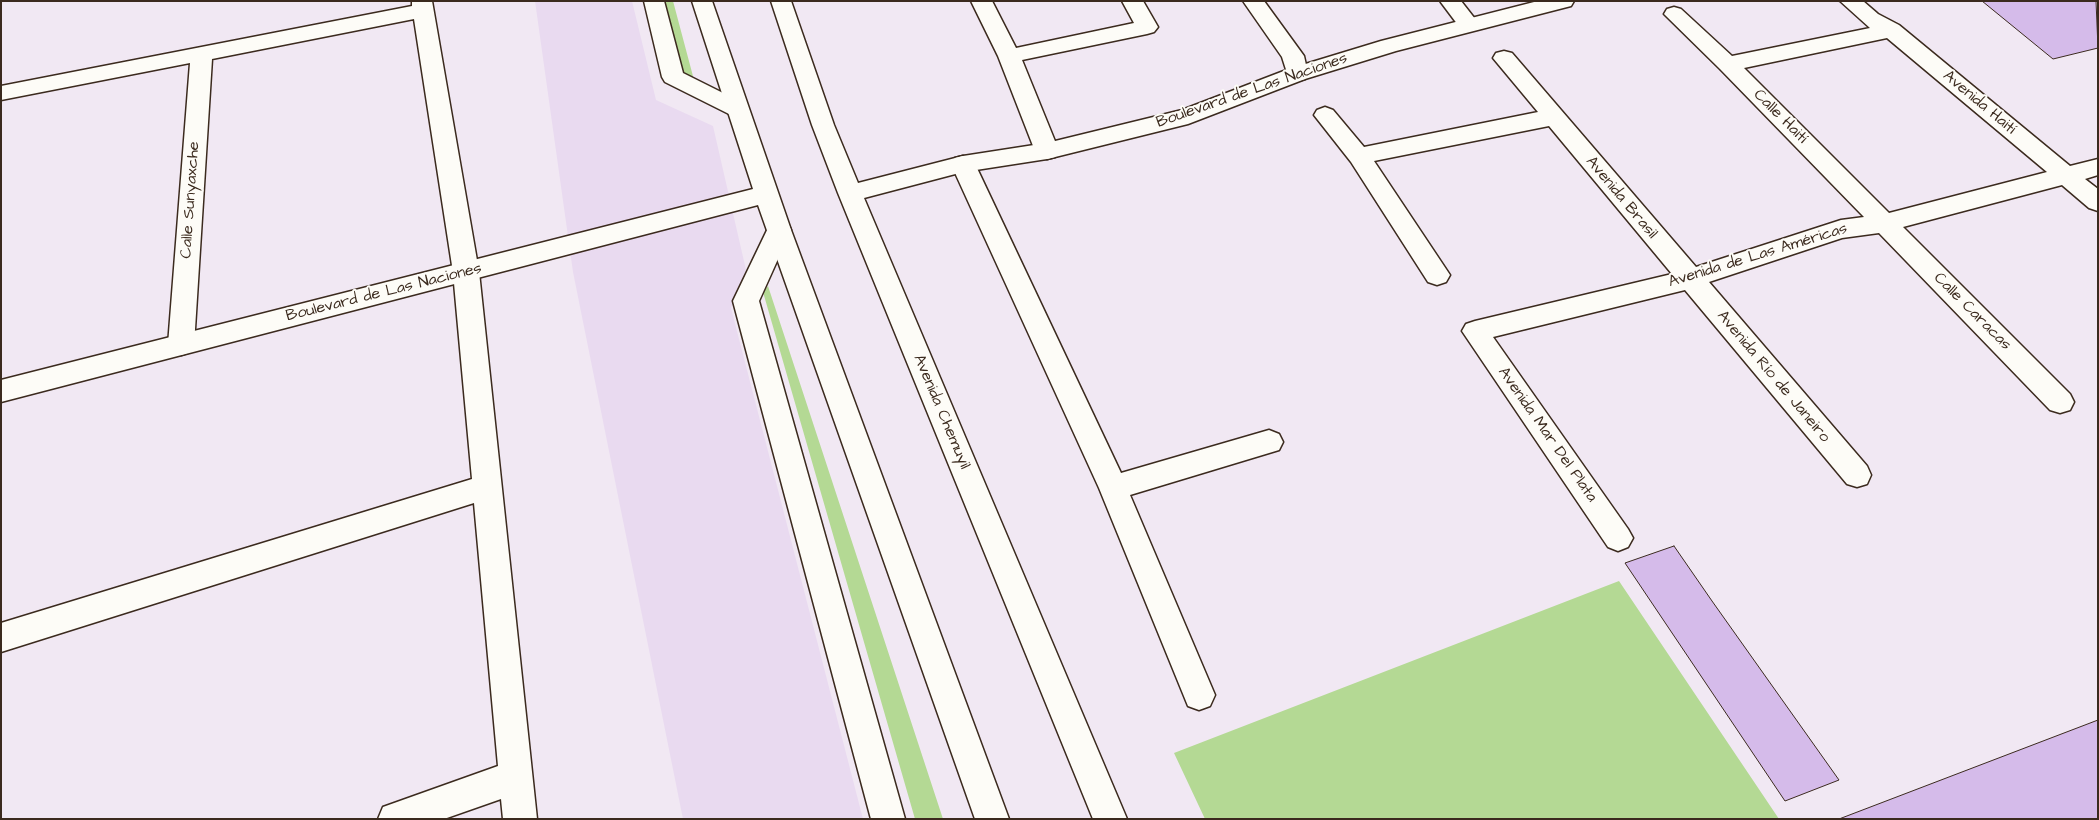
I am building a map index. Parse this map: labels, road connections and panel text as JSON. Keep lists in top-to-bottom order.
{
  "streets": {
    "street": [
      "Boulevard de Las Naciones",
      "Avenida Haití",
      "Calle Haití",
      "Avenida Brasil",
      "Calle Sunyaxche",
      "Avenida de Las Américas",
      "Calle Caracas",
      "Avenida Río de Janeiro",
      "Avenida Chemuyil",
      "Avenida Mar Del Plata"
    ]
  },
  "crossings": [
    ["Boulevard de Las Naciones", "Calle Sunyaxche"],
    ["Boulevard de Las Naciones", "Avenida Chemuyil"],
    ["Avenida Haití", "Avenida de Las Américas"],
    ["Calle Haití", "Avenida de Las Américas"],
    ["Calle Haití", "Calle Caracas"],
    ["Avenida Brasil", "Avenida de Las Américas"],
    ["Avenida Brasil", "Avenida Río de Janeiro"],
    ["Avenida de Las Américas", "Calle Caracas"],
    ["Avenida de Las Américas", "Avenida Río de Janeiro"],
    ["Avenida de Las Américas", "Avenida Mar Del Plata"]
  ]
}
